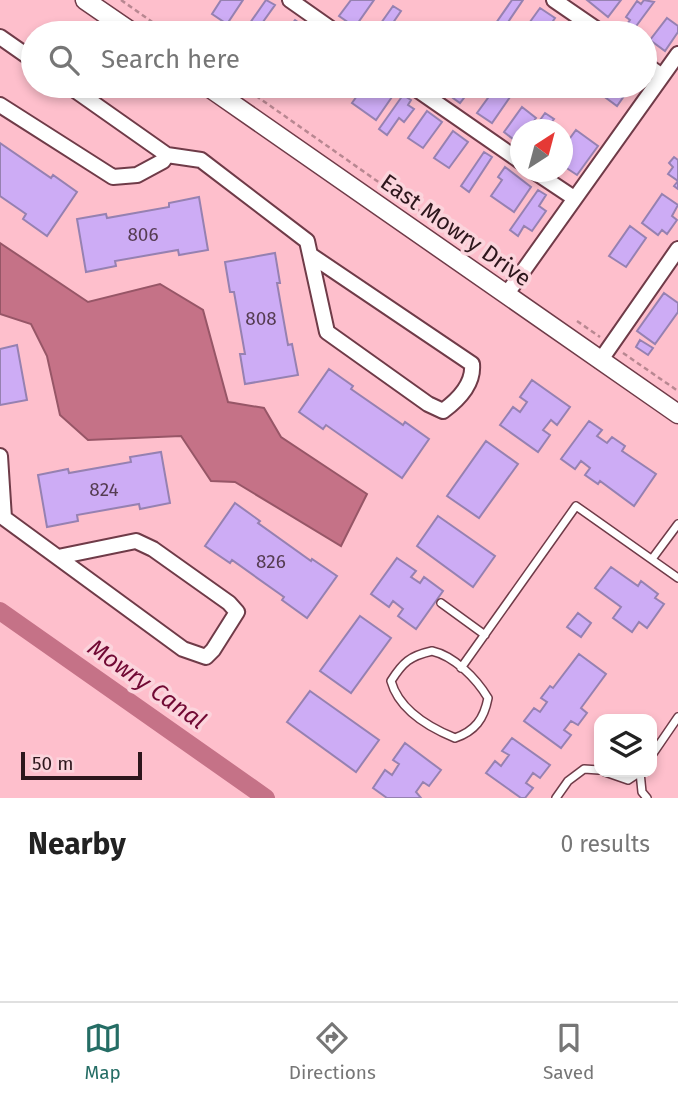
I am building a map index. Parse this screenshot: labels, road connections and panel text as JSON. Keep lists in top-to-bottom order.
{
  "streets": {
    "street": ["East Mowry Drive"]
  },
  "water": ["Mowry Canal"],
  "house_numbers": [
    "806",
    "808",
    "824",
    "826"
  ],
  "scale_bar": "50 m",
  "north": "top right",
  "page": {
    "search": "Search here",
    "scale": "50 m",
    "heading": ["Nearby", "0 results"],
    "nav": ["Map", "Directions", "Saved"]
  }
}
